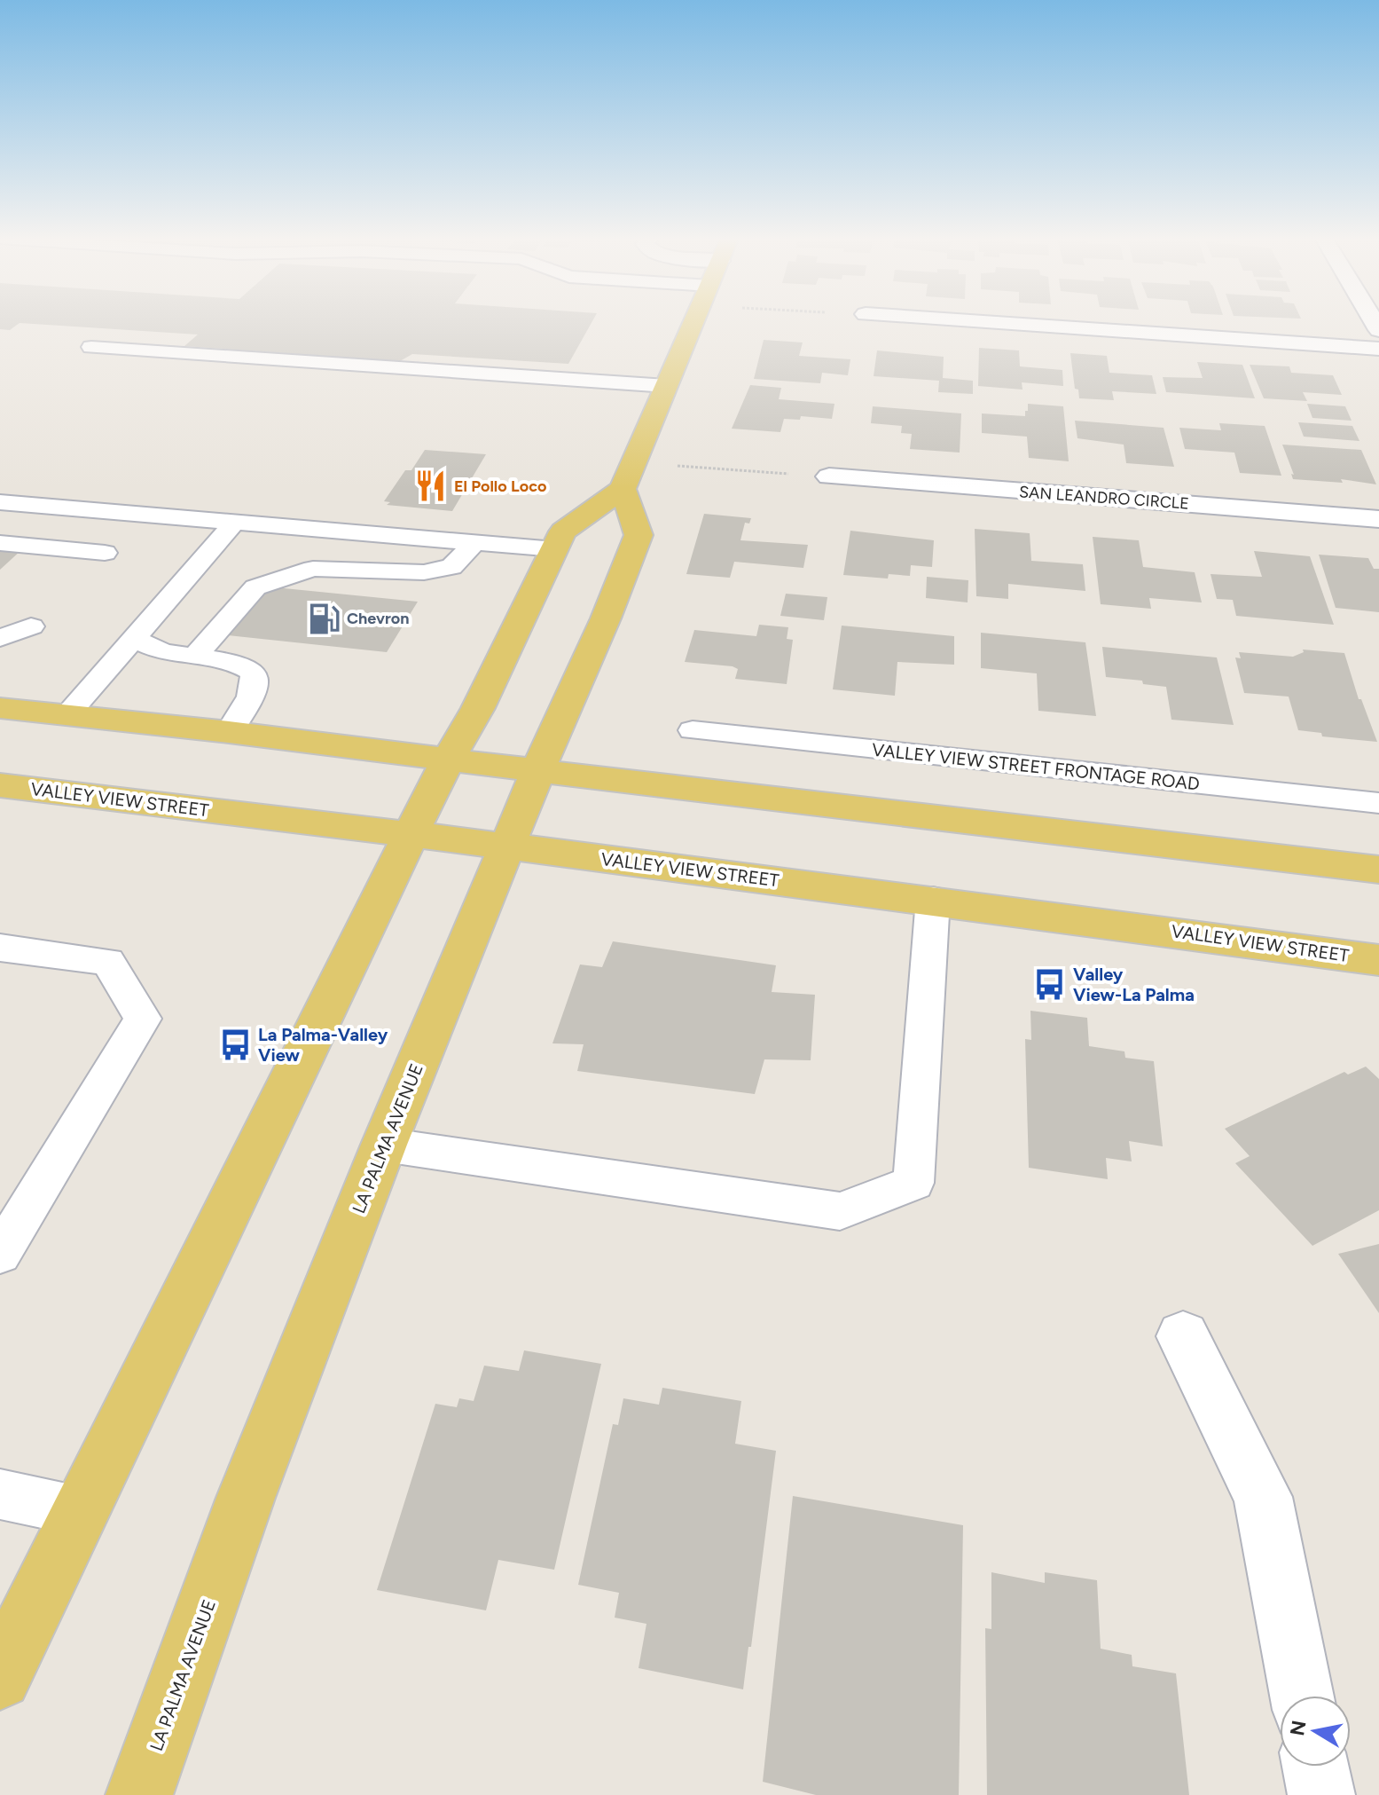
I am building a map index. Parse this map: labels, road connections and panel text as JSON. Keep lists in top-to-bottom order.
{
  "streets": {
    "main road": ["VALLEY VIEW STREET", "LA PALMA AVENUE"],
    "street": ["SAN LEANDRO CIRCLE"],
    "lane": ["VALLEY VIEW STREET FRONTAGE ROAD"]
  },
  "crossings": [
    ["VALLEY VIEW STREET", "LA PALMA AVENUE"]
  ],
  "places": {
    "restaurant": ["El Pollo Loco"],
    "fuel station": ["Chevron"],
    "bus stop": ["Valley View-La Palma", "La Palma-Valley View"]
  },
  "north": "left"
}
